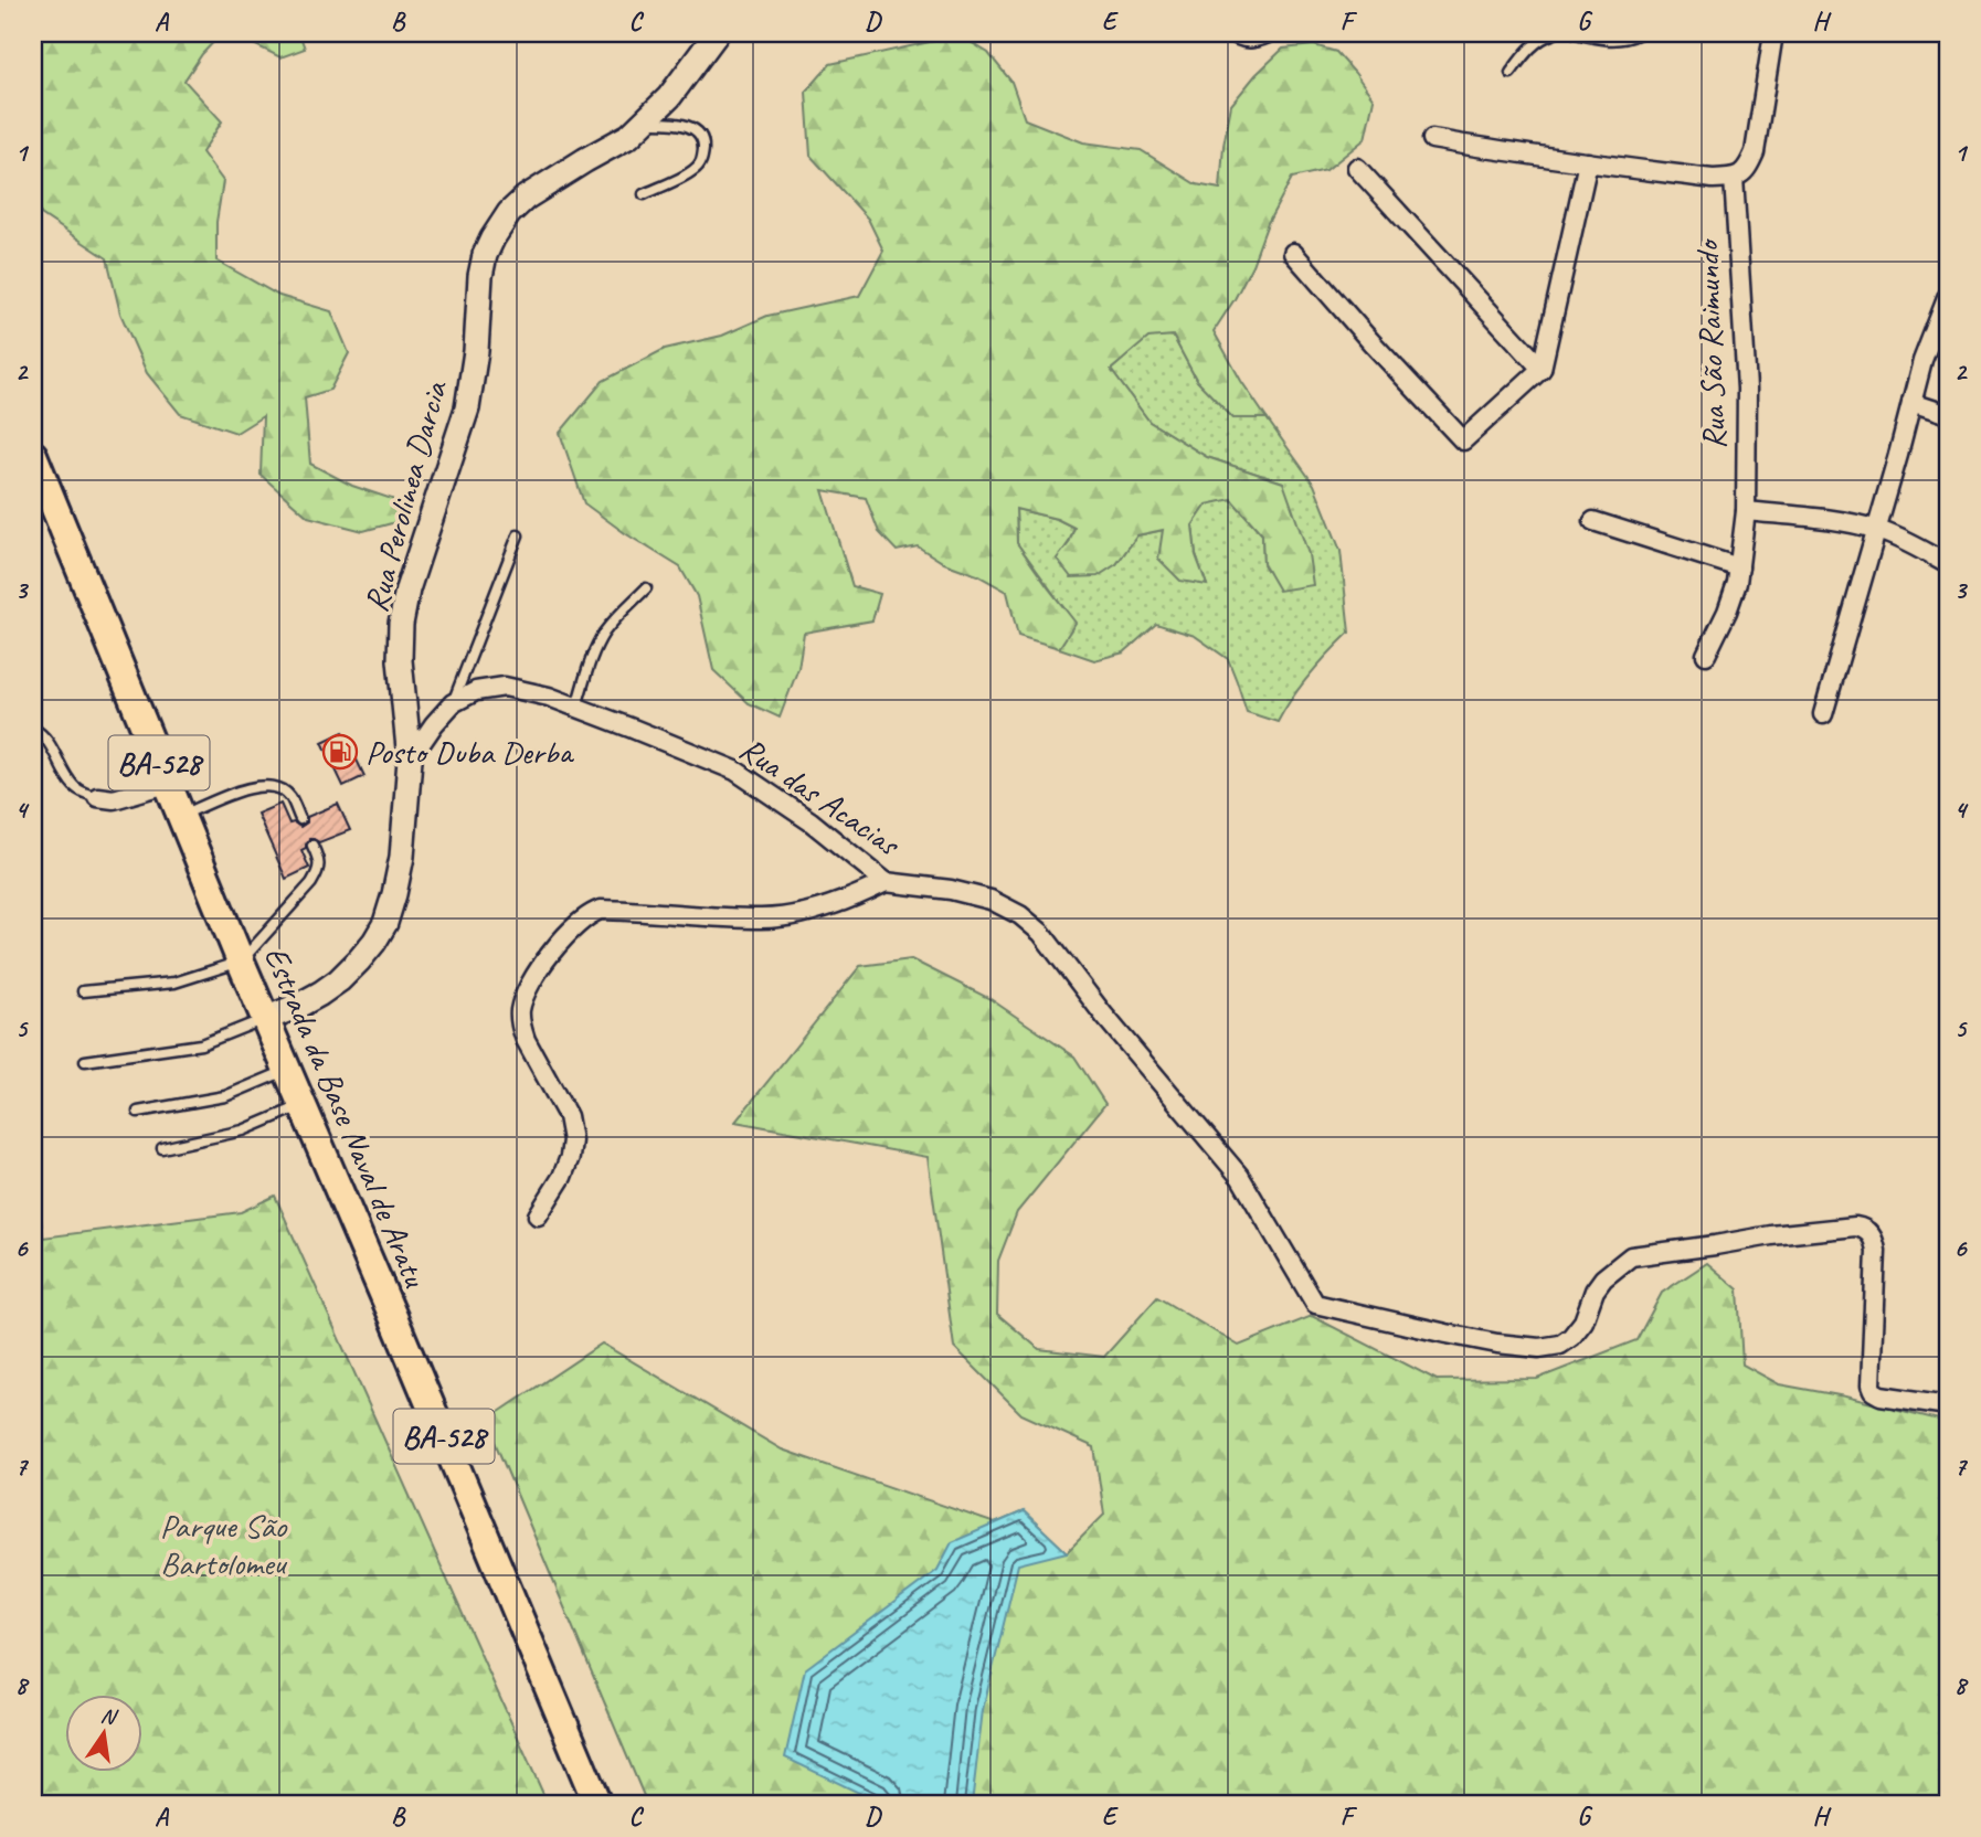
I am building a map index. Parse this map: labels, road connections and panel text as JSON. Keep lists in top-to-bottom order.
{
  "streets": {
    "main road": ["BA-528", "Estrada da Base Naval de Aratu"],
    "street": ["Rua São Raimundo", "Rua Perolinea Darcia", "Rua das Acacias"]
  },
  "crossings": [
    ["Rua Perolinea Darcia", "Estrada da Base Naval de Aratu"]
  ],
  "parks": ["Parque São Bartolomeu"],
  "places": {
    "fuel station": ["Posto Duba Derba"]
  },
  "north": "top",
  "grid": {
    "columns": [
      "A",
      "B",
      "C",
      "D",
      "E",
      "F",
      "G",
      "H"
    ],
    "rows": [
      "1",
      "2",
      "3",
      "4",
      "5",
      "6",
      "7",
      "8"
    ]
  }
}
